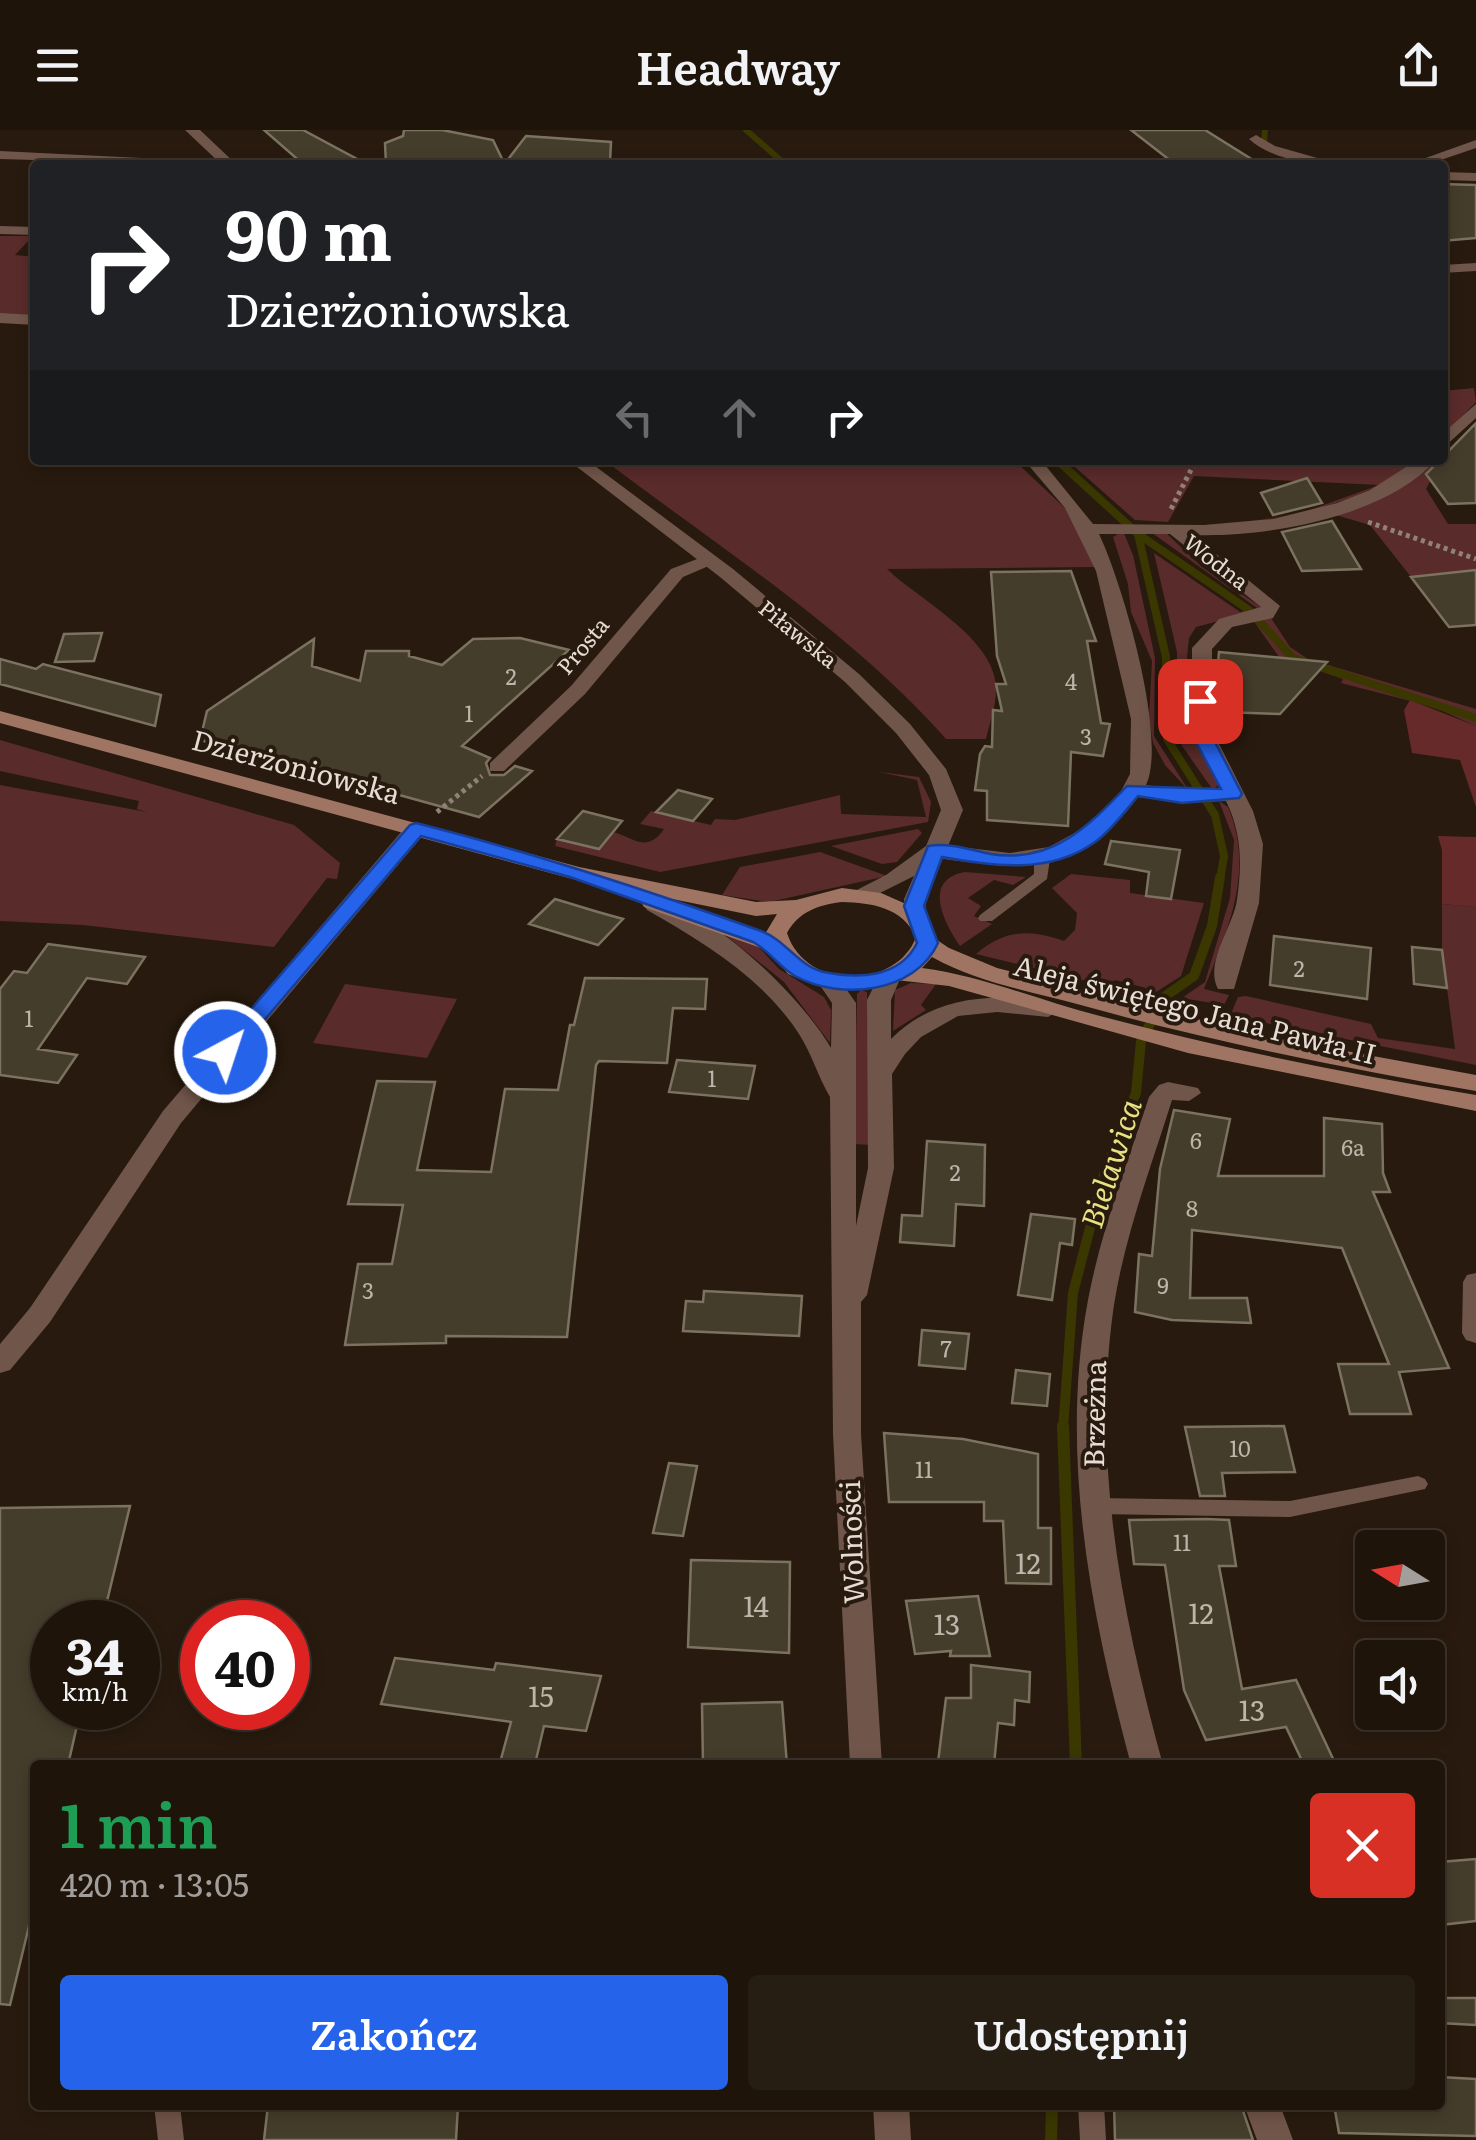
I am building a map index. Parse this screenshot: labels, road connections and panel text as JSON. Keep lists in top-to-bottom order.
{
  "streets": {
    "main road": ["Dzierżoniowska", "Aleja świętego Jana Pawła II"],
    "street": [
      "Wodna",
      "Piławska",
      "Prosta",
      "Brzeżna",
      "Wolności"
    ]
  },
  "crossings": [
    ["Piławska", "Prosta"],
    ["Piławska", "Dzierżoniowska"],
    ["Piławska", "Aleja świętego Jana Pawła II"],
    ["Piławska", "Wolności"],
    ["Dzierżoniowska", "Aleja świętego Jana Pawła II"],
    ["Dzierżoniowska", "Wolności"],
    ["Aleja świętego Jana Pawła II", "Wolności"]
  ],
  "water": ["Bielawica"],
  "house_numbers": [
    "2",
    "4",
    "1",
    "3",
    "2",
    "1",
    "1",
    "6",
    "6a",
    "2",
    "8",
    "9",
    "3",
    "7",
    "10",
    "11",
    "11",
    "12",
    "14",
    "12",
    "13",
    "15",
    "13"
  ],
  "north": "left",
  "page": {
    "header": "Headway",
    "turn": ["90 m", "Dzierżoniowska"],
    "speed": "34 km/h",
    "limit": "40",
    "heading": ["1 min", "420 m · 13:05"],
    "buttons": ["Zakończ", "Udostępnij"]
  }
}
